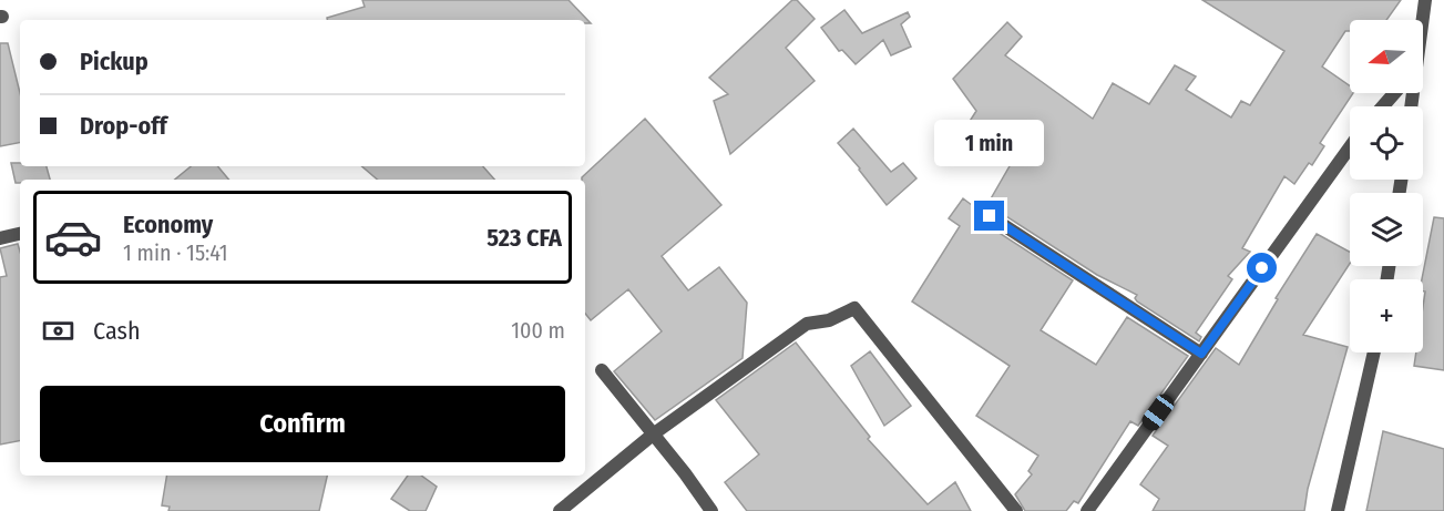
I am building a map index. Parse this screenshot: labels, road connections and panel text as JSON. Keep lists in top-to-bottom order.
{
  "north": "left",
  "page": {
    "map_buttons": "+",
    "banner": ["Pickup", "Drop-off"],
    "bubble": "1 min",
    "list": [
      {
        "name": "Economy",
        "note": "1 min · 15:41",
        "value": "523 CFA"
      }
    ],
    "pay": ["Cash", "100 m"],
    "buttons": "Confirm"
  }
}
